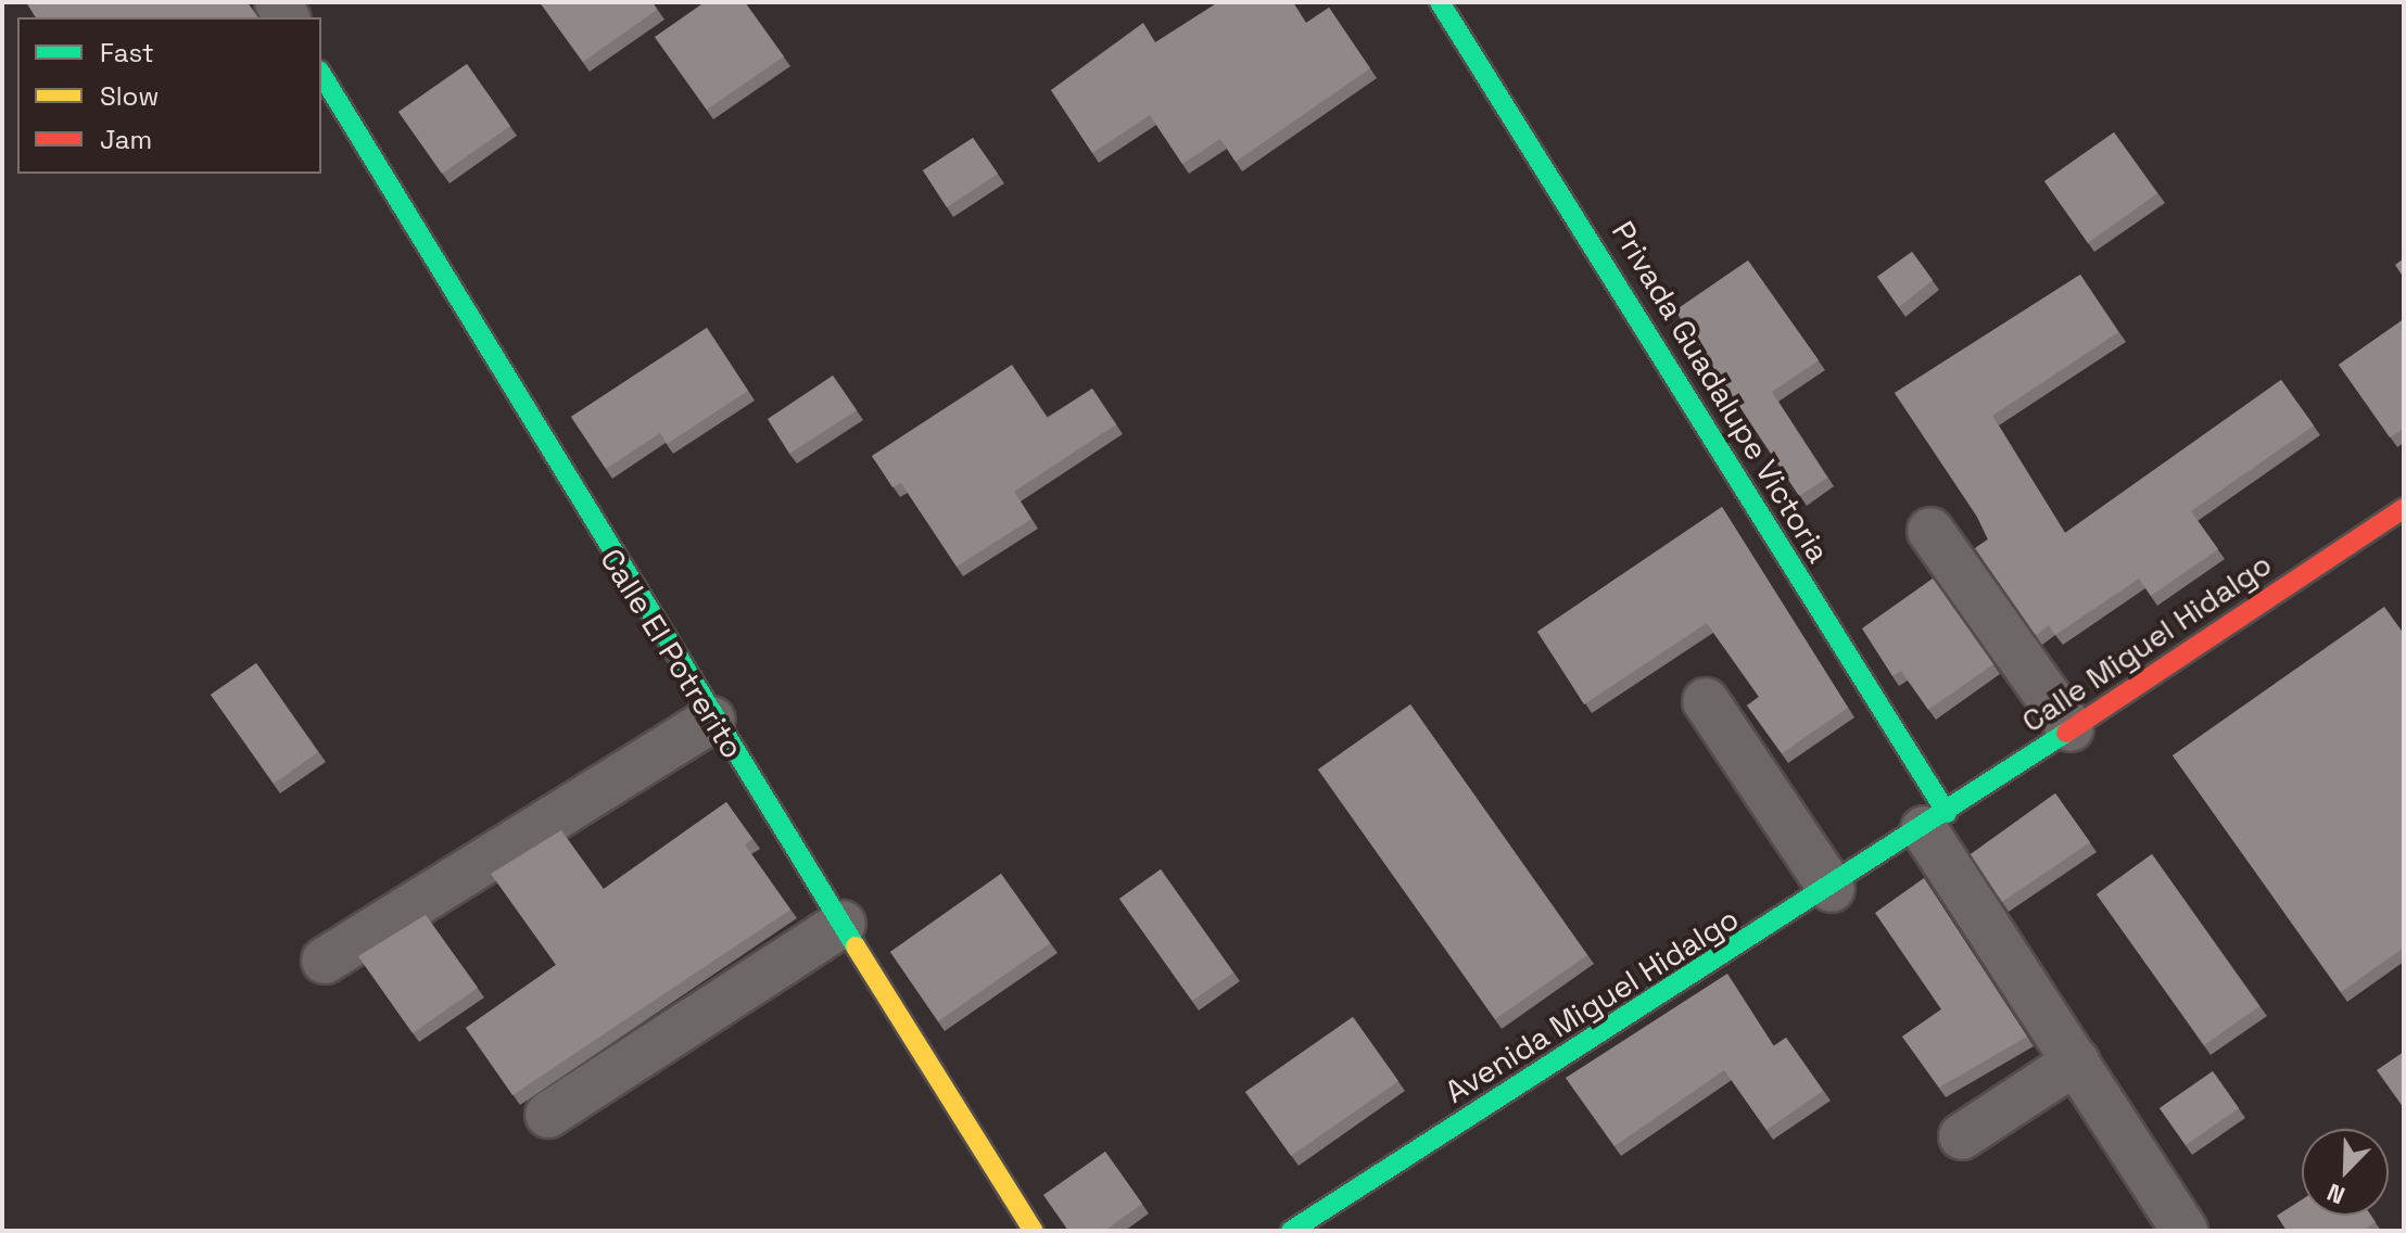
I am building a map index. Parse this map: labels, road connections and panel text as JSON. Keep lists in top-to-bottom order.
{
  "streets": {
    "street": [
      "Privada Guadalupe Victoria",
      "Calle Miguel Hidalgo",
      "Calle El Potrerito",
      "Avenida Miguel Hidalgo"
    ]
  },
  "crossings": [
    ["Privada Guadalupe Victoria", "Calle Miguel Hidalgo"],
    ["Privada Guadalupe Victoria", "Avenida Miguel Hidalgo"],
    ["Calle Miguel Hidalgo", "Avenida Miguel Hidalgo"]
  ],
  "legend": ["Fast", "Slow", "Jam"],
  "north": "bottom left"
}
